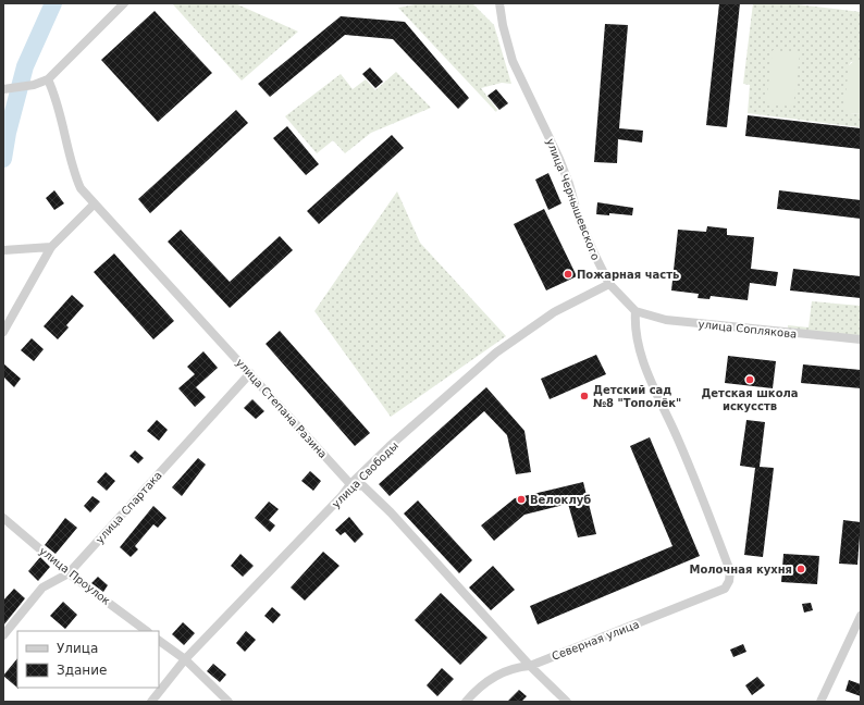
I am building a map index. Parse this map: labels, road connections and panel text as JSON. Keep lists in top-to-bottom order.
{
  "streets": {
    "street": [
      "улица Чернышевского",
      "улица Соплякова",
      "улица Степана Разина",
      "улица Свободы",
      "улица Спартака",
      "улица Проулок",
      "Северная улица"
    ]
  },
  "crossings": [
    ["улица Чернышевского", "улица Соплякова"],
    ["улица Чернышевского", "улица Свободы"],
    ["улица Чернышевского", "Северная улица"],
    ["улица Соплякова", "Северная улица"],
    ["улица Степана Разина", "улица Свободы"],
    ["улица Степана Разина", "улица Спартака"],
    ["улица Степана Разина", "Северная улица"],
    ["улица Спартака", "улица Проулок"]
  ],
  "places": [
    "Пожарная часть",
    "Детская школа искусств",
    "Детский сад №8 \"Тополёк\"",
    "Велоклуб",
    "Молочная кухня"
  ],
  "legend": ["Улица", "Здание"]
}
